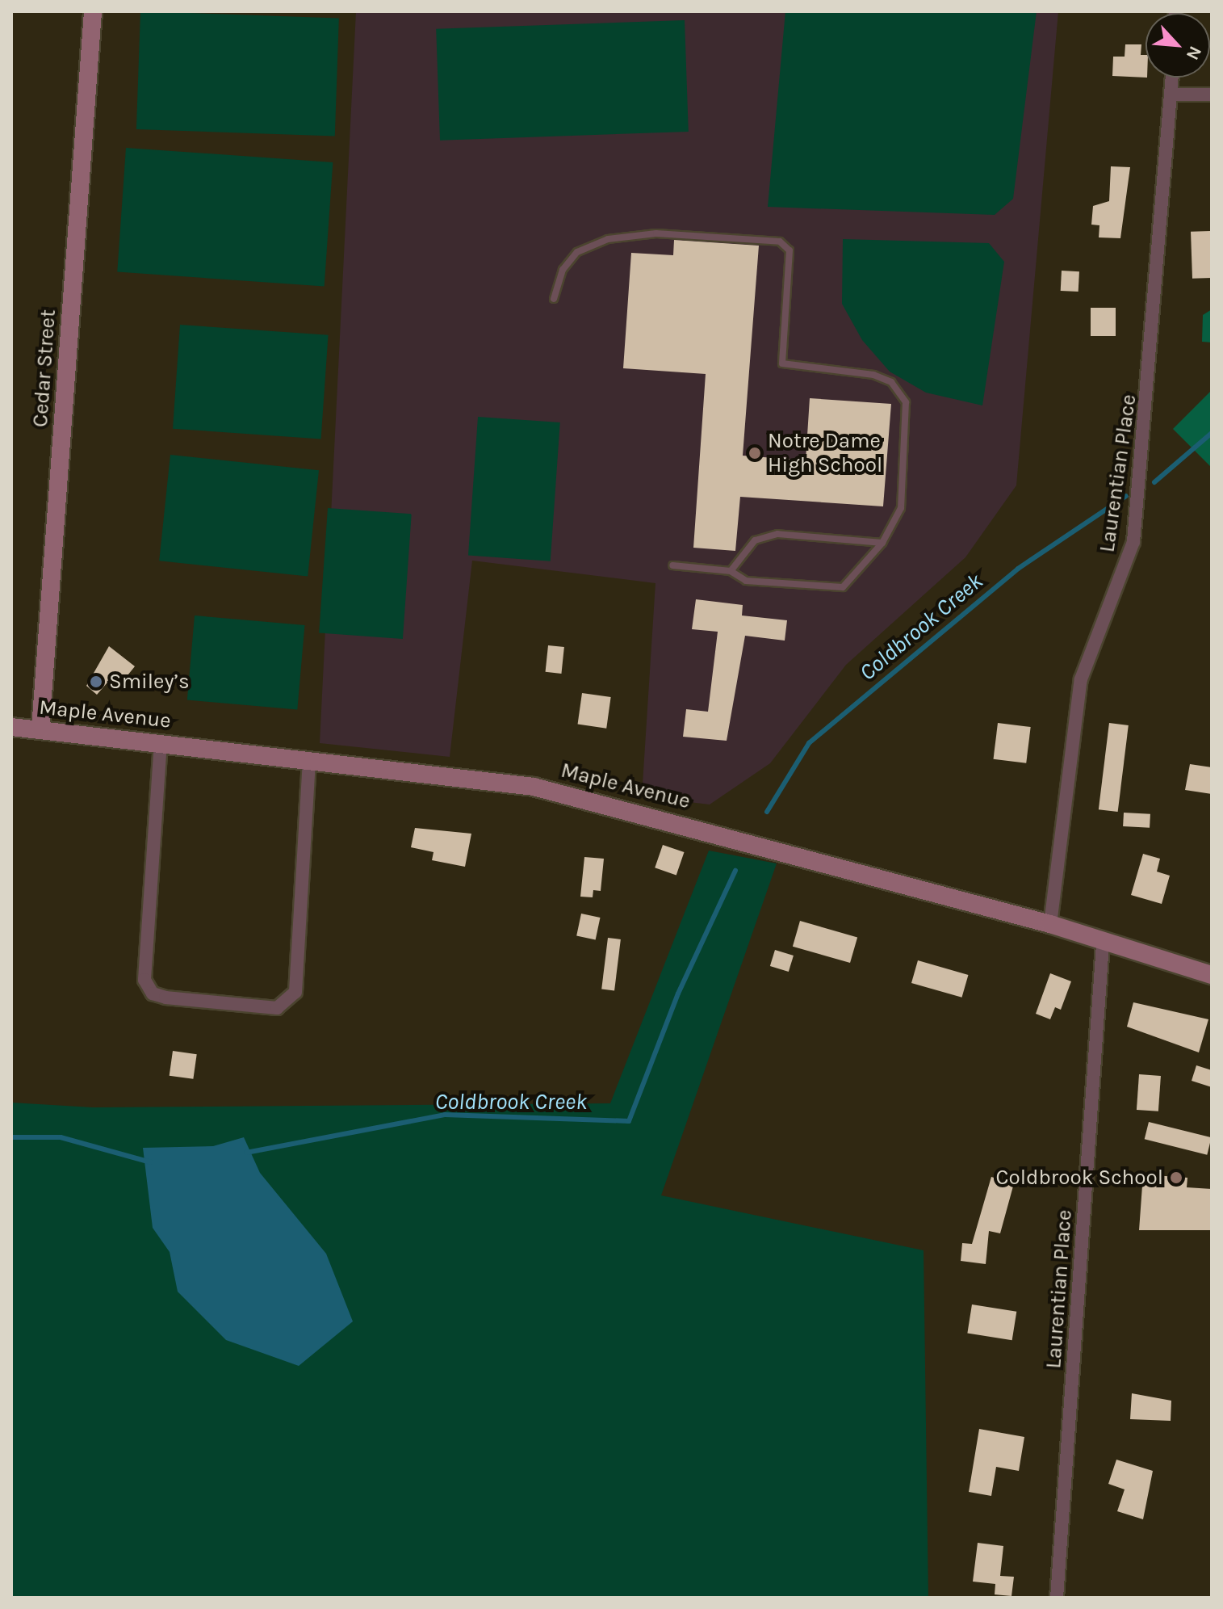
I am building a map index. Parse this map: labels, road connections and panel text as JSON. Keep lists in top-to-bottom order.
{
  "streets": {
    "main road": ["Cedar Street", "Maple Avenue"],
    "street": ["Laurentian Place"]
  },
  "crossings": [
    ["Cedar Street", "Maple Avenue"],
    ["Laurentian Place", "Maple Avenue"]
  ],
  "water": ["Coldbrook Creek"],
  "places": ["Notre Dame High School", "Smiley’s", "Coldbrook School"],
  "north": "bottom right"
}
